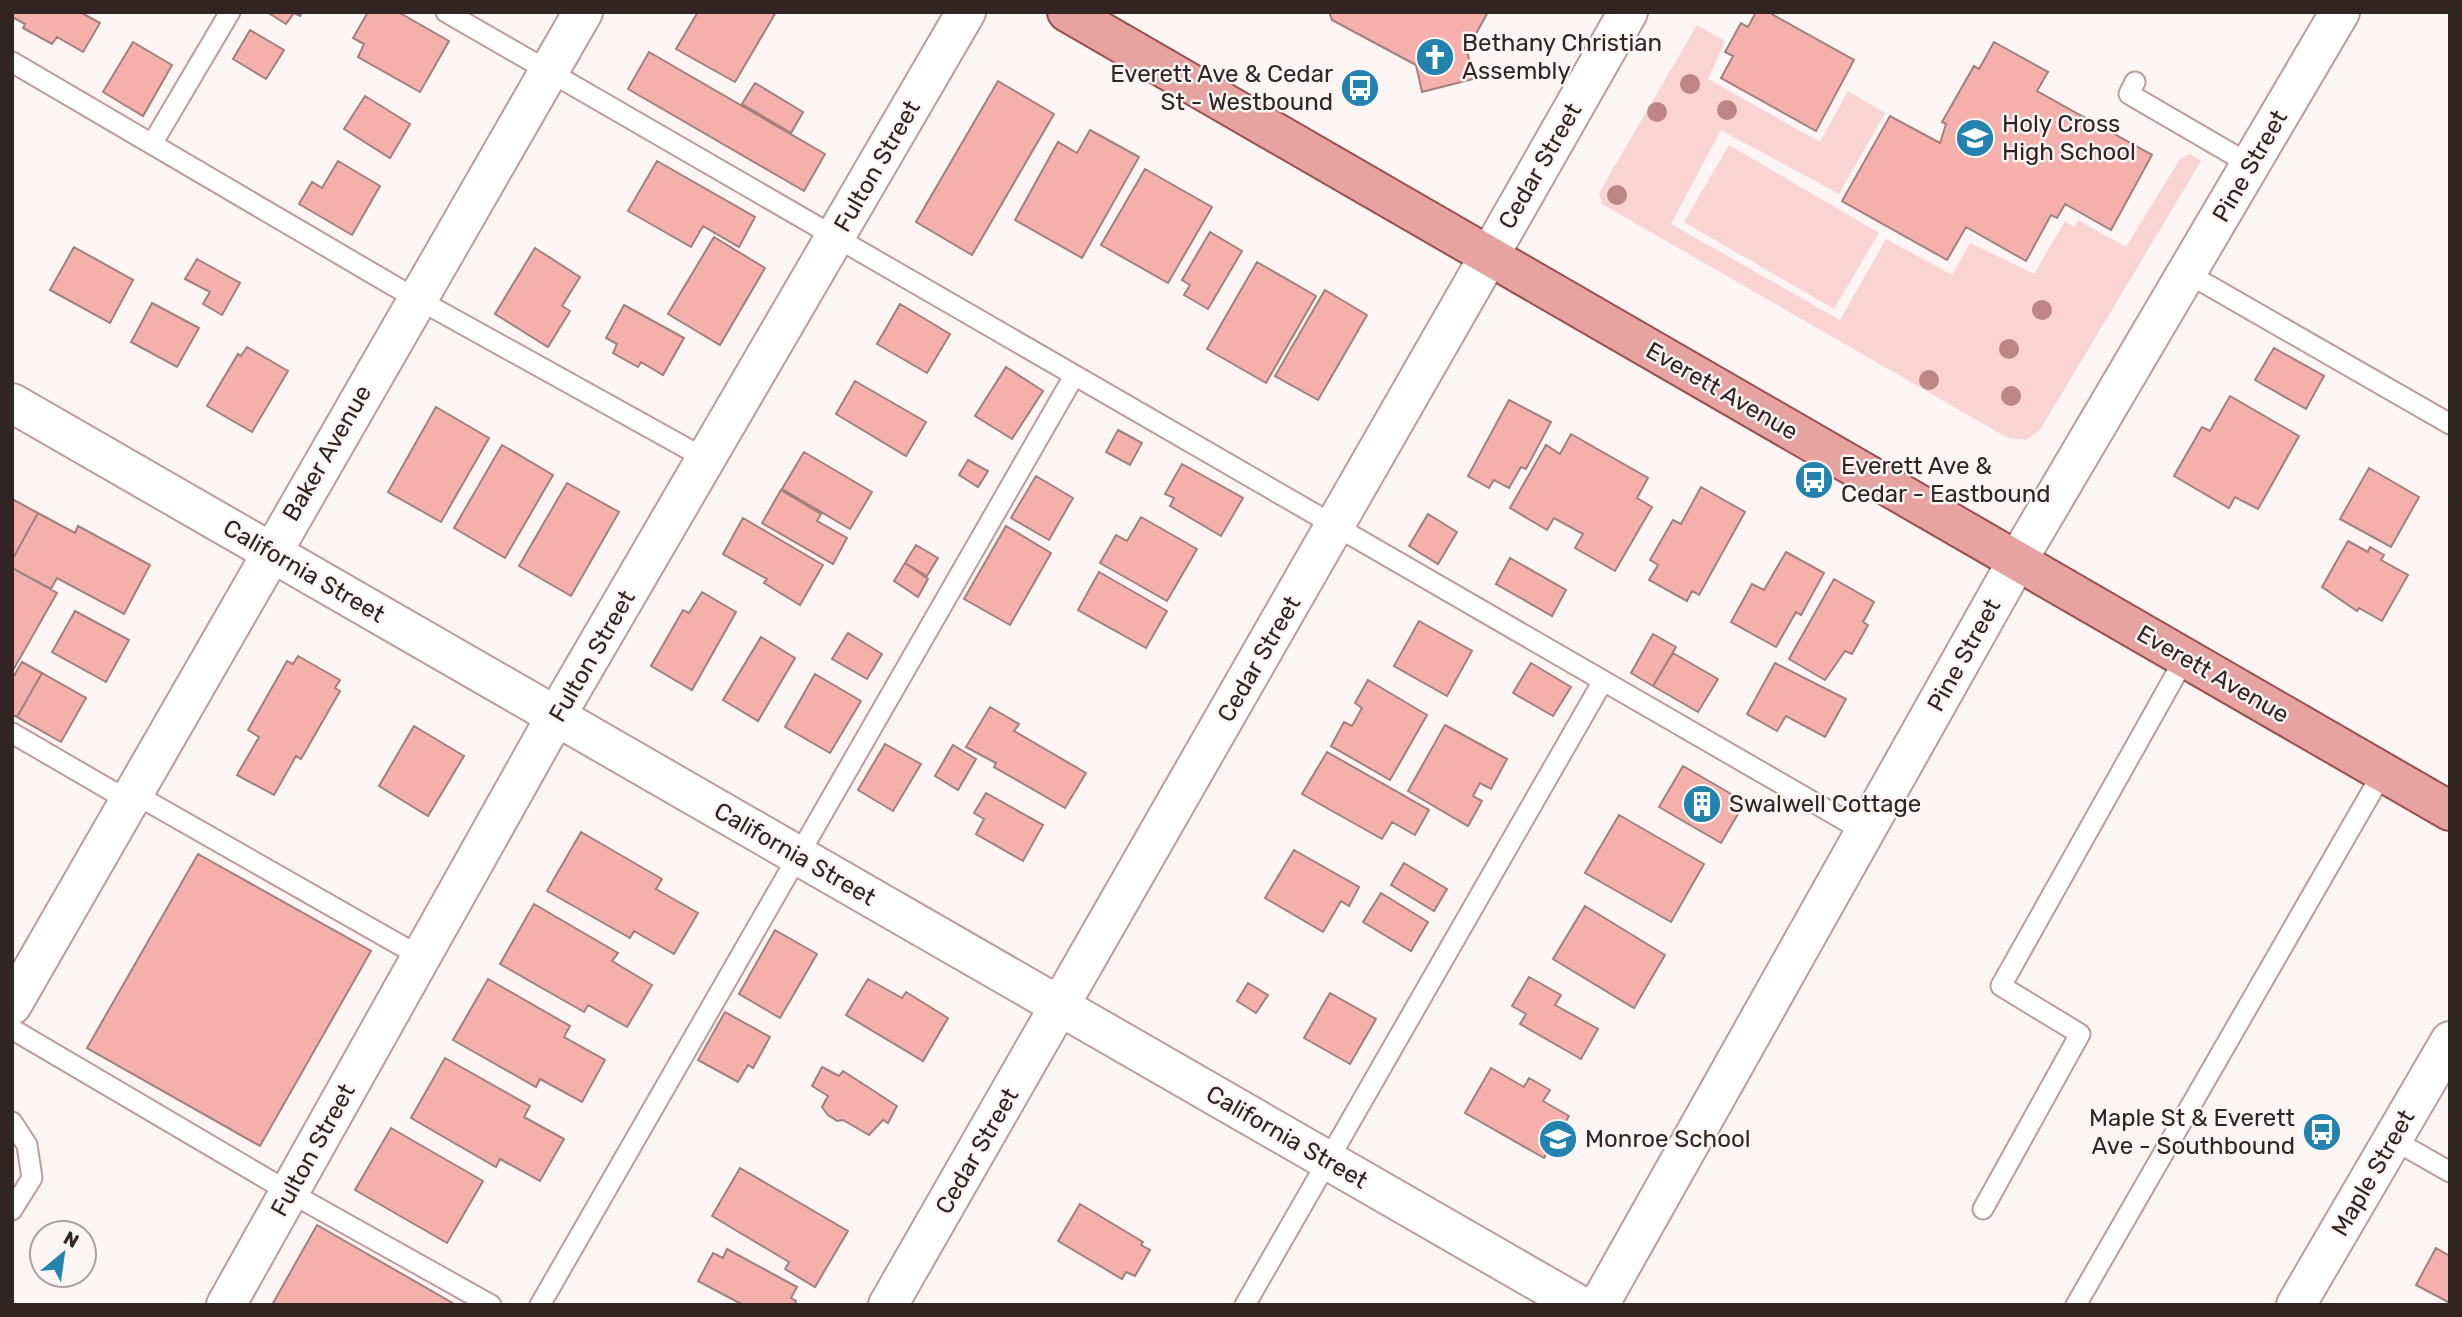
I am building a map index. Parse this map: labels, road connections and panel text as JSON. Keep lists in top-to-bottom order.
{
  "streets": {
    "main road": ["Everett Avenue"],
    "street": [
      "Fulton Street",
      "Cedar Street",
      "Pine Street",
      "Baker Avenue",
      "California Street",
      "Maple Street"
    ]
  },
  "crossings": [
    ["Fulton Street", "California Street"],
    ["Cedar Street", "Everett Avenue"],
    ["Cedar Street", "California Street"],
    ["Pine Street", "Everett Avenue"],
    ["Baker Avenue", "California Street"]
  ],
  "places": {
    "church": ["Bethany Christian Assembly"],
    "bus stop": ["Everett Ave & Cedar St - Westbound", "Everett Ave & Cedar - Eastbound", "Maple St & Everett Ave - Southbound"],
    "school or university": ["Holy Cross High School", "Monroe School"],
    "building": ["Swalwell Cottage"]
  },
  "north": "top right"
}
